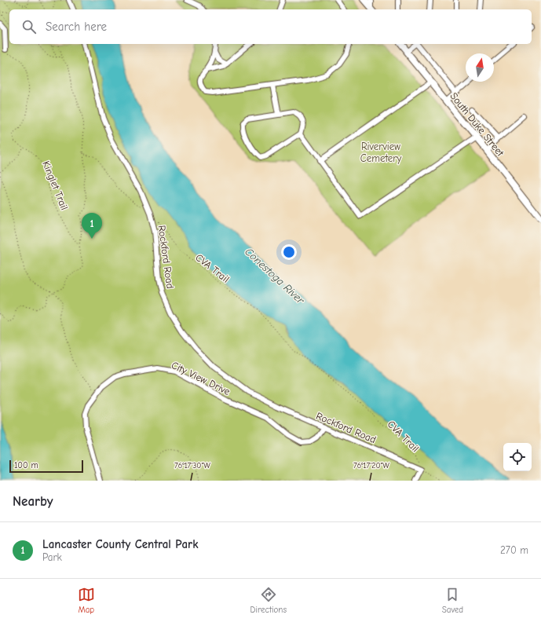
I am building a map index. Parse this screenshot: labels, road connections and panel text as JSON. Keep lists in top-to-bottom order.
{
  "streets": {
    "main road": ["South Duke Street"],
    "street": ["Rockford Road", "City View Drive"],
    "path": ["Kinglet Trail", "CVA Trail"]
  },
  "crossings": [
    ["Rockford Road", "CVA Trail"],
    ["Rockford Road", "City View Drive"]
  ],
  "water": ["Conestoga River"],
  "parks": ["Riverview Cemetery"],
  "scale_bar": "100 m",
  "north": "top",
  "page": {
    "search": "Search here",
    "pins": "1",
    "scale": "100 m",
    "heading": "Nearby",
    "list": [
      {
        "mark": "1",
        "name": "Lancaster County Central Park",
        "note": "Park",
        "value": "270 m"
      }
    ],
    "nav": ["Map", "Directions", "Saved"]
  },
  "coordinates": ["76°17'30\"W", "76°17'20\"W"]
}
